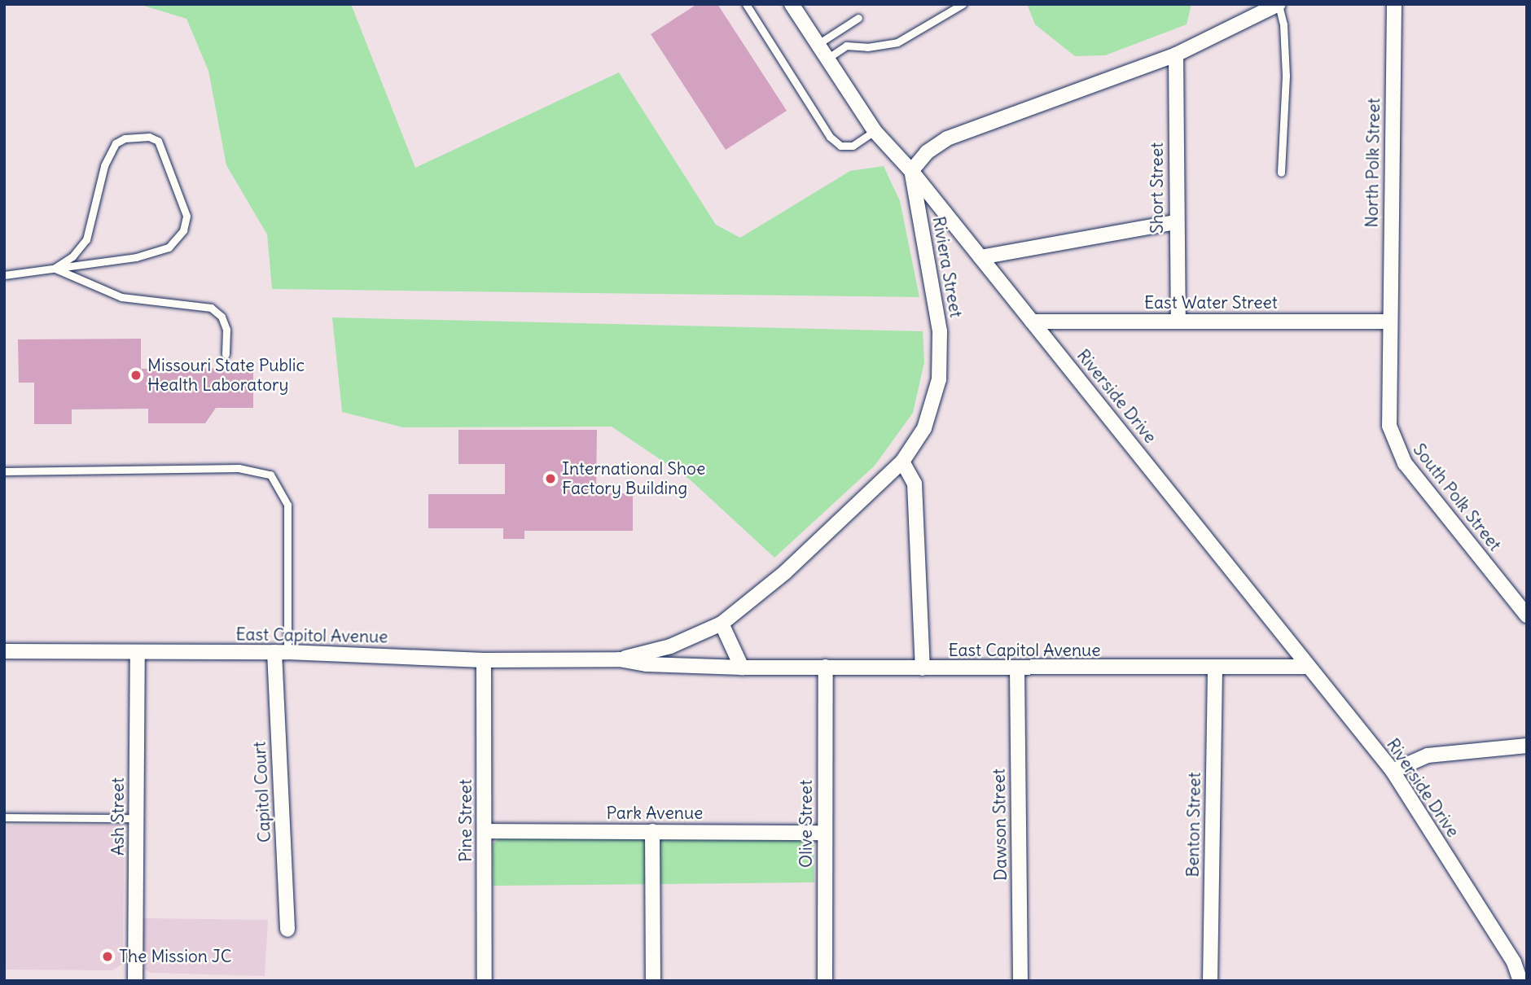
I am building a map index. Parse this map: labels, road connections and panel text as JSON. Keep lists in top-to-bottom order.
{
  "streets": {
    "street": [
      "North Polk Street",
      "Short Street",
      "Riviera Street",
      "East Water Street",
      "Riverside Drive",
      "South Polk Street",
      "East Capitol Avenue",
      "Capitol Court",
      "Park Avenue",
      "Ash Street",
      "Pine Street",
      "Olive Street",
      "Dawson Street",
      "Benton Street"
    ]
  },
  "crossings": [
    ["North Polk Street", "East Water Street"],
    ["North Polk Street", "South Polk Street"],
    ["Short Street", "East Water Street"],
    ["Riviera Street", "Riverside Drive"],
    ["Riviera Street", "East Capitol Avenue"],
    ["East Water Street", "Riverside Drive"],
    ["East Water Street", "South Polk Street"],
    ["Riverside Drive", "East Capitol Avenue"],
    ["East Capitol Avenue", "Capitol Court"],
    ["East Capitol Avenue", "Ash Street"],
    ["East Capitol Avenue", "Pine Street"],
    ["East Capitol Avenue", "Olive Street"],
    ["East Capitol Avenue", "Dawson Street"],
    ["East Capitol Avenue", "Benton Street"],
    ["Park Avenue", "Pine Street"],
    ["Park Avenue", "Olive Street"]
  ],
  "places": ["Missouri State Public Health Laboratory", "International Shoe Factory Building", "The Mission JC"]
}
